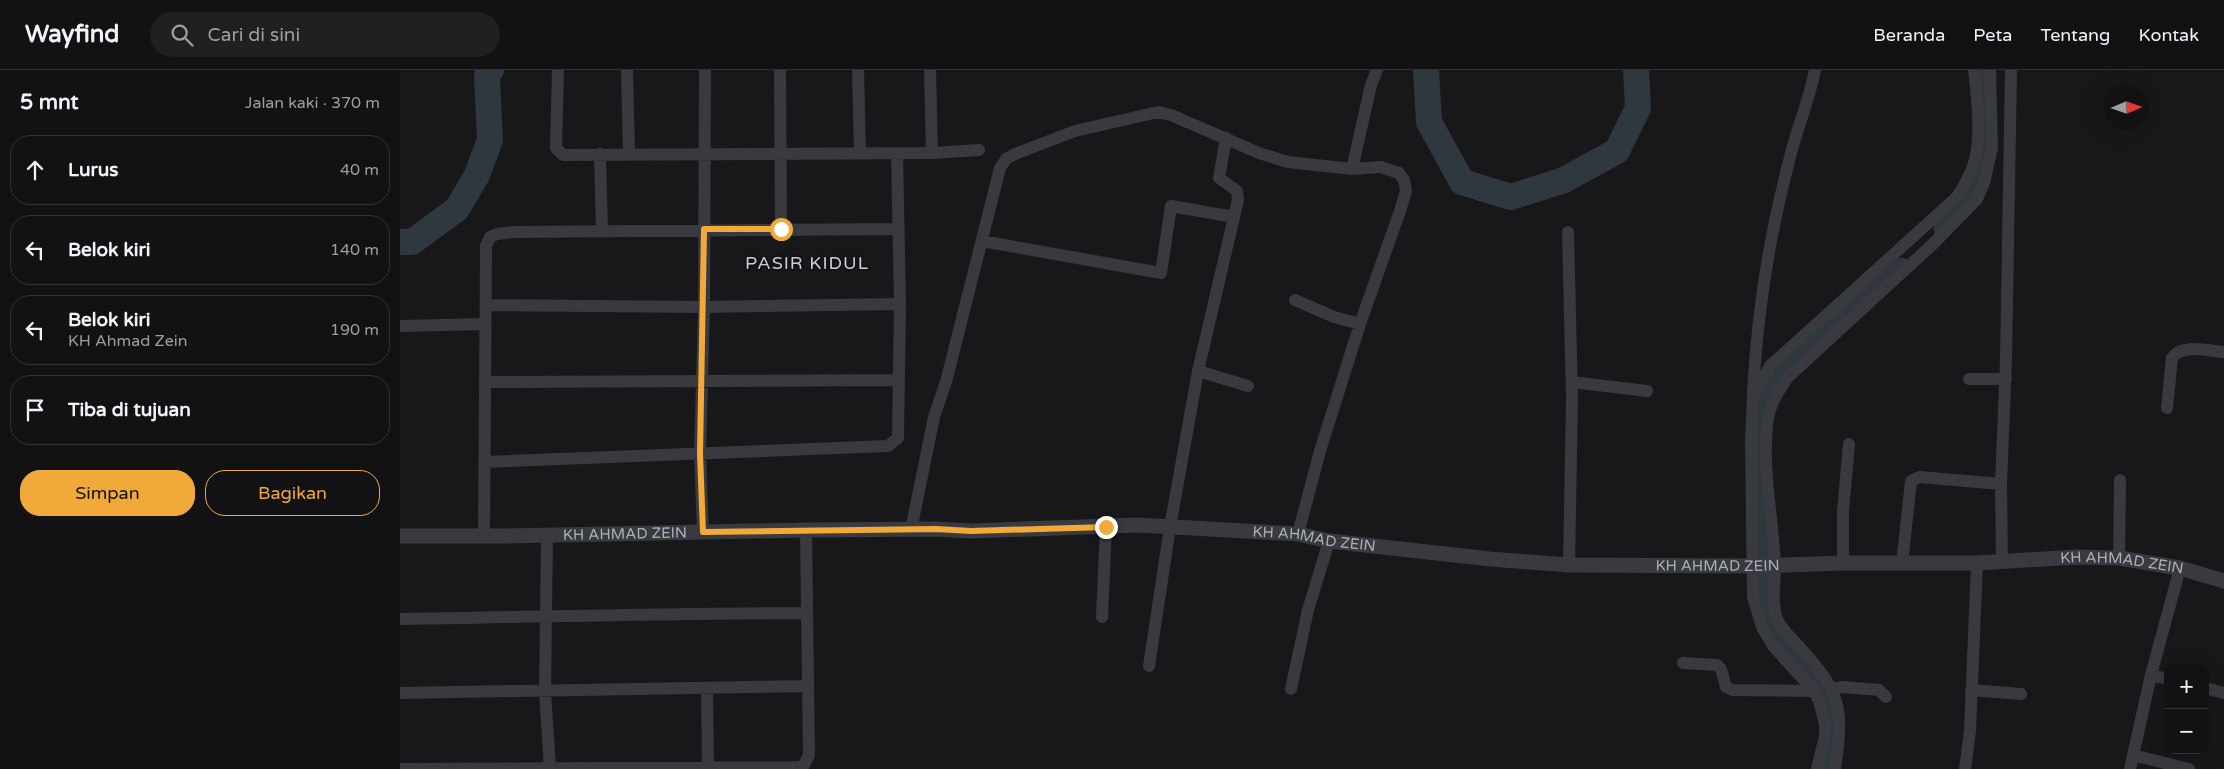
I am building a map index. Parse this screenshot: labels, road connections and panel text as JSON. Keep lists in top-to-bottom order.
{
  "streets": {
    "street": ["KH AHMAD ZEIN"]
  },
  "districts": ["PASIR KIDUL"],
  "north": "right",
  "page": {
    "header": "Wayfind",
    "search": "Cari di sini",
    "nav": [
      "Beranda",
      "Peta",
      "Tentang",
      "Kontak"
    ],
    "heading": ["5 mnt", "Jalan kaki · 370 m"],
    "list": [
      ["Lurus", "40 m"],
      ["Belok kiri", "140 m"],
      ["Belok kiri", "KH Ahmad Zein", "190 m"],
      "Tiba di tujuan"
    ],
    "buttons": ["Simpan", "Bagikan"],
    "map_buttons": ["+", "−"]
  }
}
